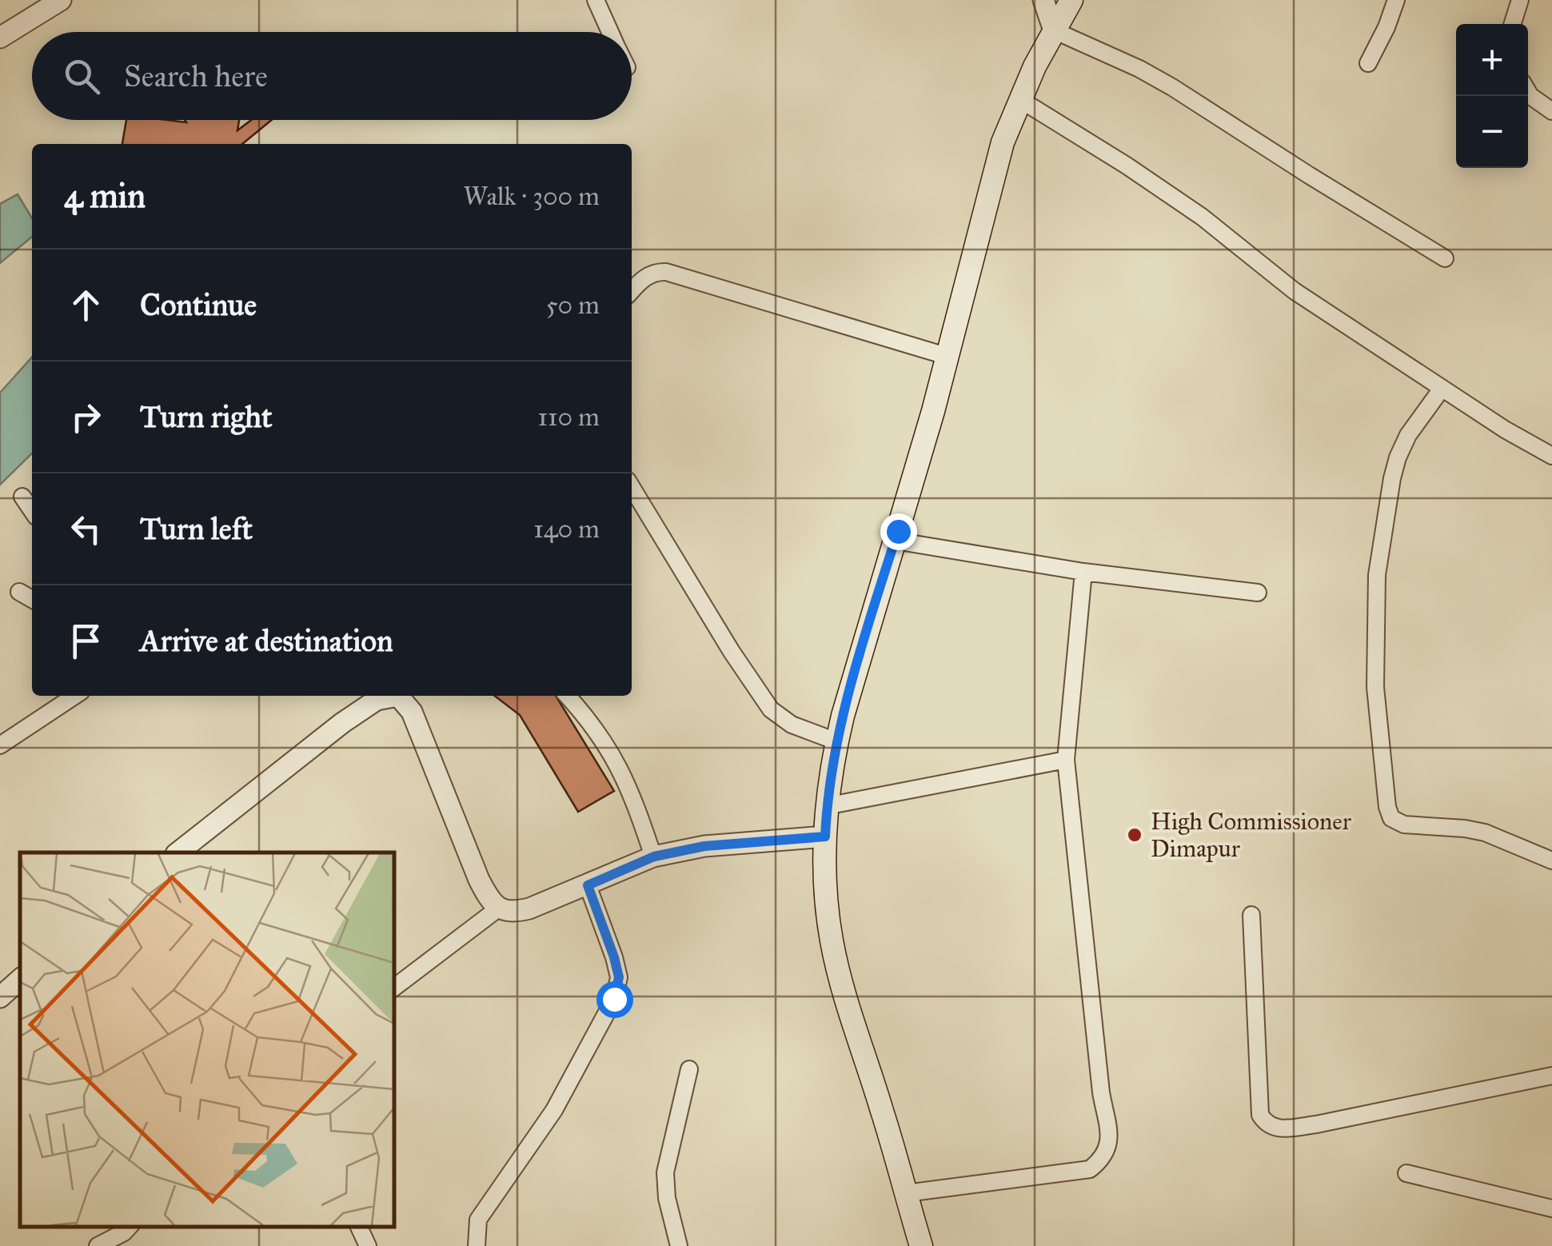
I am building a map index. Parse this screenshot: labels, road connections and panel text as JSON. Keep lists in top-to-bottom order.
{
  "places": ["High Commissioner Dimapur"],
  "page": {
    "map_buttons": ["+", "−"],
    "search": "Search here",
    "heading": ["4 min", "Walk · 300 m"],
    "list": [
      ["Continue", "50 m"],
      ["Turn right", "110 m"],
      ["Turn left", "140 m"],
      "Arrive at destination"
    ]
  }
}
